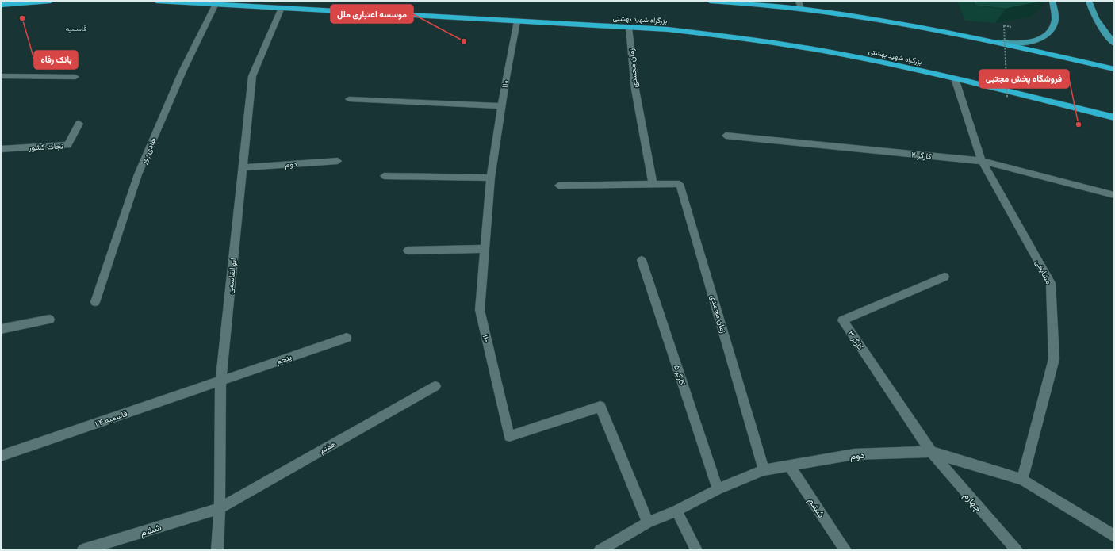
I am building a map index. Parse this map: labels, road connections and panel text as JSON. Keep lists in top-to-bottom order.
{
  "streets": {
    "highway": ["بزرگراه شهید بهشتی"],
    "street": [
      "زمان محمدی",
      "۱۱۰",
      "نجات کشور",
      "هادی پور",
      "کارگر ۲",
      "دوم",
      "مشایخی",
      "ابو القاسمی",
      "کارگر ۳",
      "پنجم",
      "کارگر ۵",
      "قاسمیه ۲۴",
      "هفتم",
      "چهارم",
      "ششم"
    ]
  },
  "crossings": [
    ["بزرگراه شهید بهشتی", "زمان محمدی"],
    ["بزرگراه شهید بهشتی", "۱۱۰"],
    ["بزرگراه شهید بهشتی", "هادی پور"],
    ["بزرگراه شهید بهشتی", "مشایخی"],
    ["بزرگراه شهید بهشتی", "ابو القاسمی"],
    ["زمان محمدی", "دوم"],
    ["۱۱۰", "دوم"],
    ["کارگر ۲", "مشایخی"],
    ["دوم", "مشایخی"],
    ["دوم", "ابو القاسمی"],
    ["دوم", "کارگر ۳"],
    ["دوم", "کارگر ۵"],
    ["دوم", "چهارم"],
    ["دوم", "ششم"],
    ["ابو القاسمی", "پنجم"],
    ["ابو القاسمی", "قاسمیه ۲۴"],
    ["ابو القاسمی", "هفتم"],
    ["ابو القاسمی", "ششم"],
    ["کارگر ۳", "چهارم"],
    ["پنجم", "قاسمیه ۲۴"],
    ["هفتم", "ششم"]
  ],
  "districts": ["قاسمیه"],
  "places": ["بانک رفاه", "موسسه اعتباری ملل", "فروشگاه پخش مجتبی"]
}
